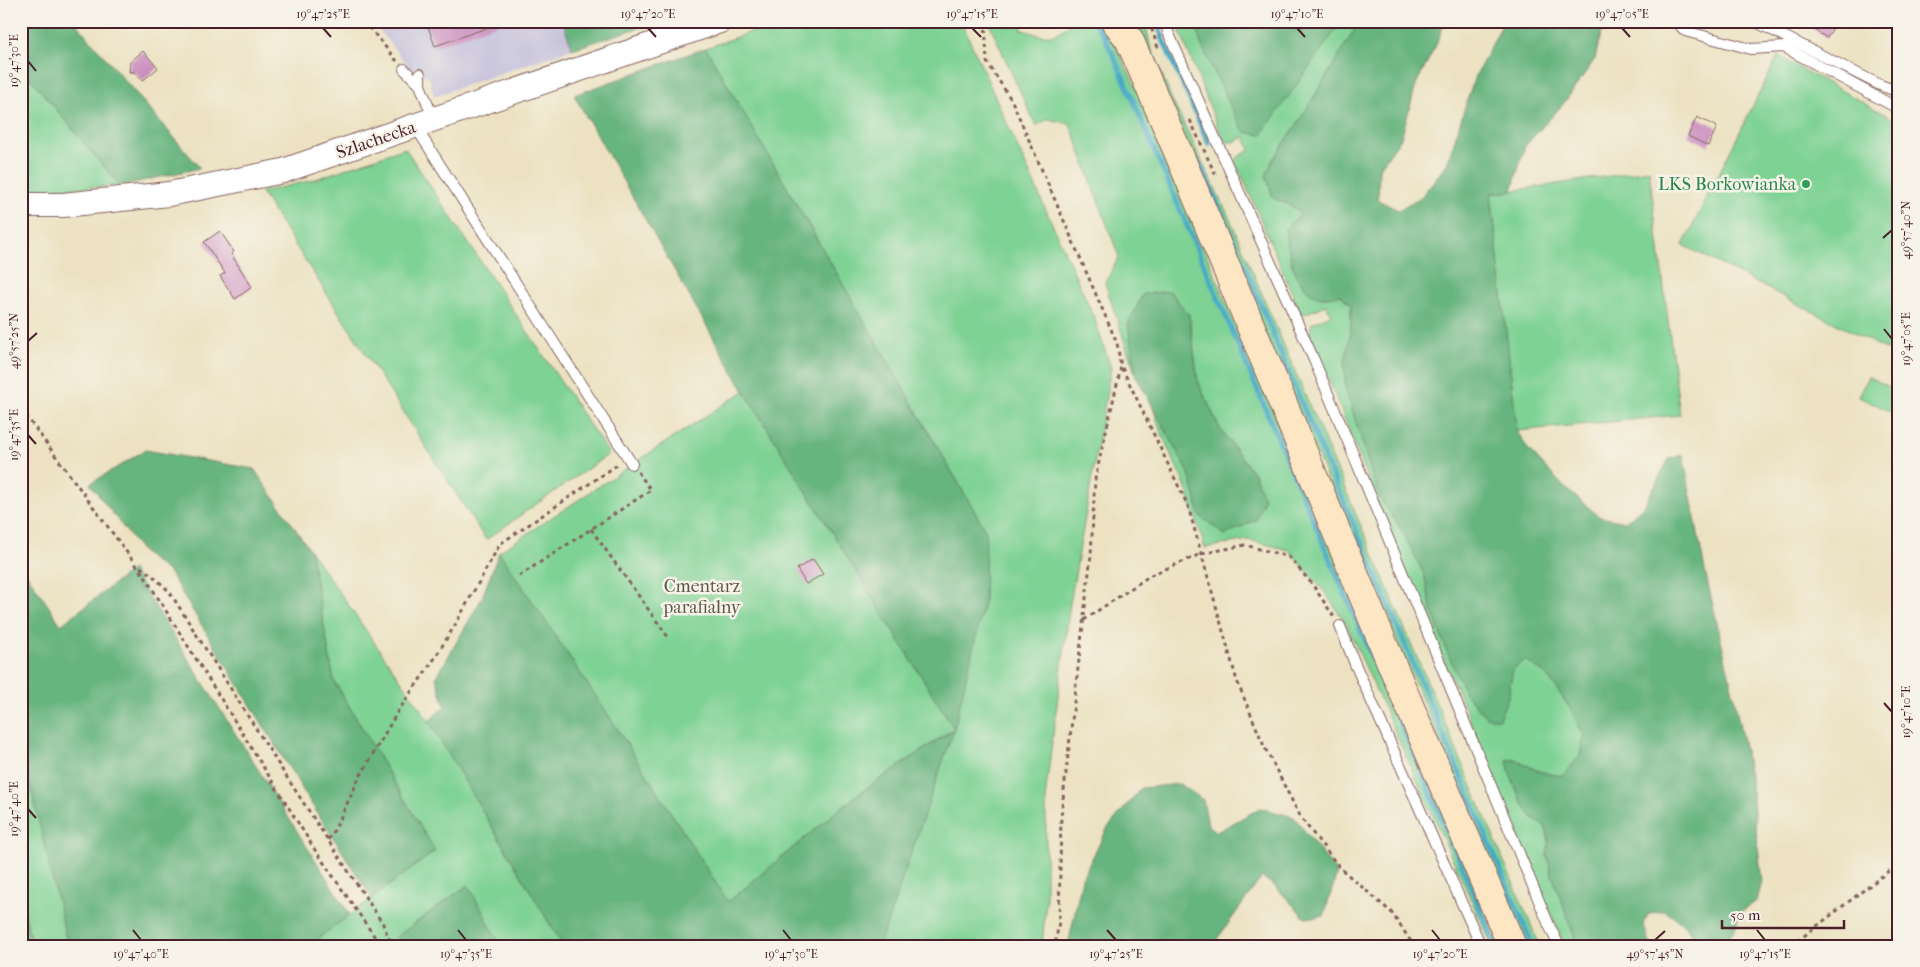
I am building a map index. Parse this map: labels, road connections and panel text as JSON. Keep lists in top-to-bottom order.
{
  "streets": {
    "street": ["Szlachecka"]
  },
  "parks": ["Cmentarz parafialny"],
  "places": ["LKS Borkowianka"],
  "scale_bar": "50 m",
  "coordinates": [
    "19°47'25\"E",
    "19°47'20\"E",
    "19°47'15\"E",
    "19°47'10\"E",
    "19°47'05\"E",
    "19°47'30\"E",
    "49°57'40\"N",
    "49°57'25\"N",
    "19°47'35\"E",
    "19°47'40\"E",
    "49°57'45\"N"
  ]
}
